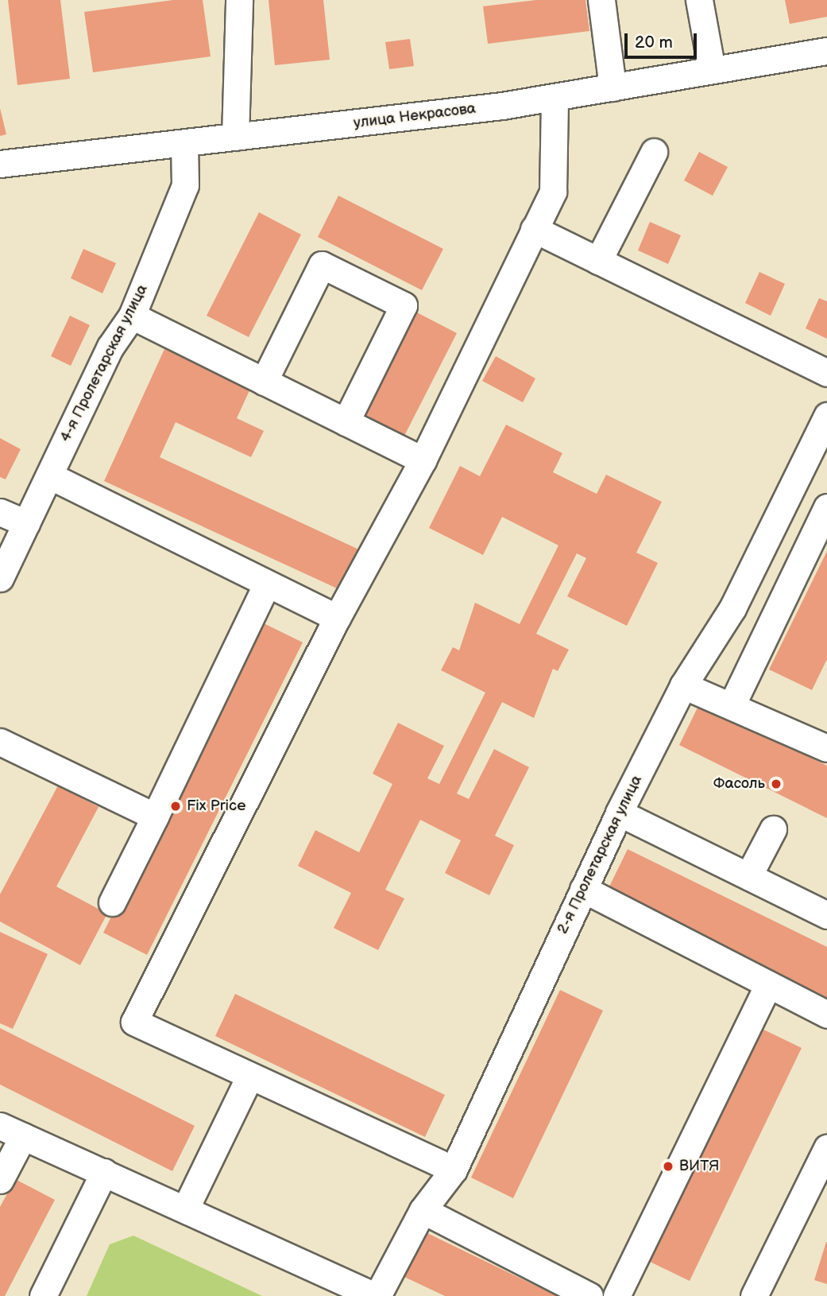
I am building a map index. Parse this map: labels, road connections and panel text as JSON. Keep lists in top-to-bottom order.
{
  "streets": {
    "street": ["улица Некрасова", "4-я Пролетарская улица", "2-я Пролетарская улица"]
  },
  "crossings": [
    ["улица Некрасова", "4-я Пролетарская улица"]
  ],
  "places": ["Фасоль", "Fix Price", "ВИТЯ"],
  "scale_bar": "20 m"
}
